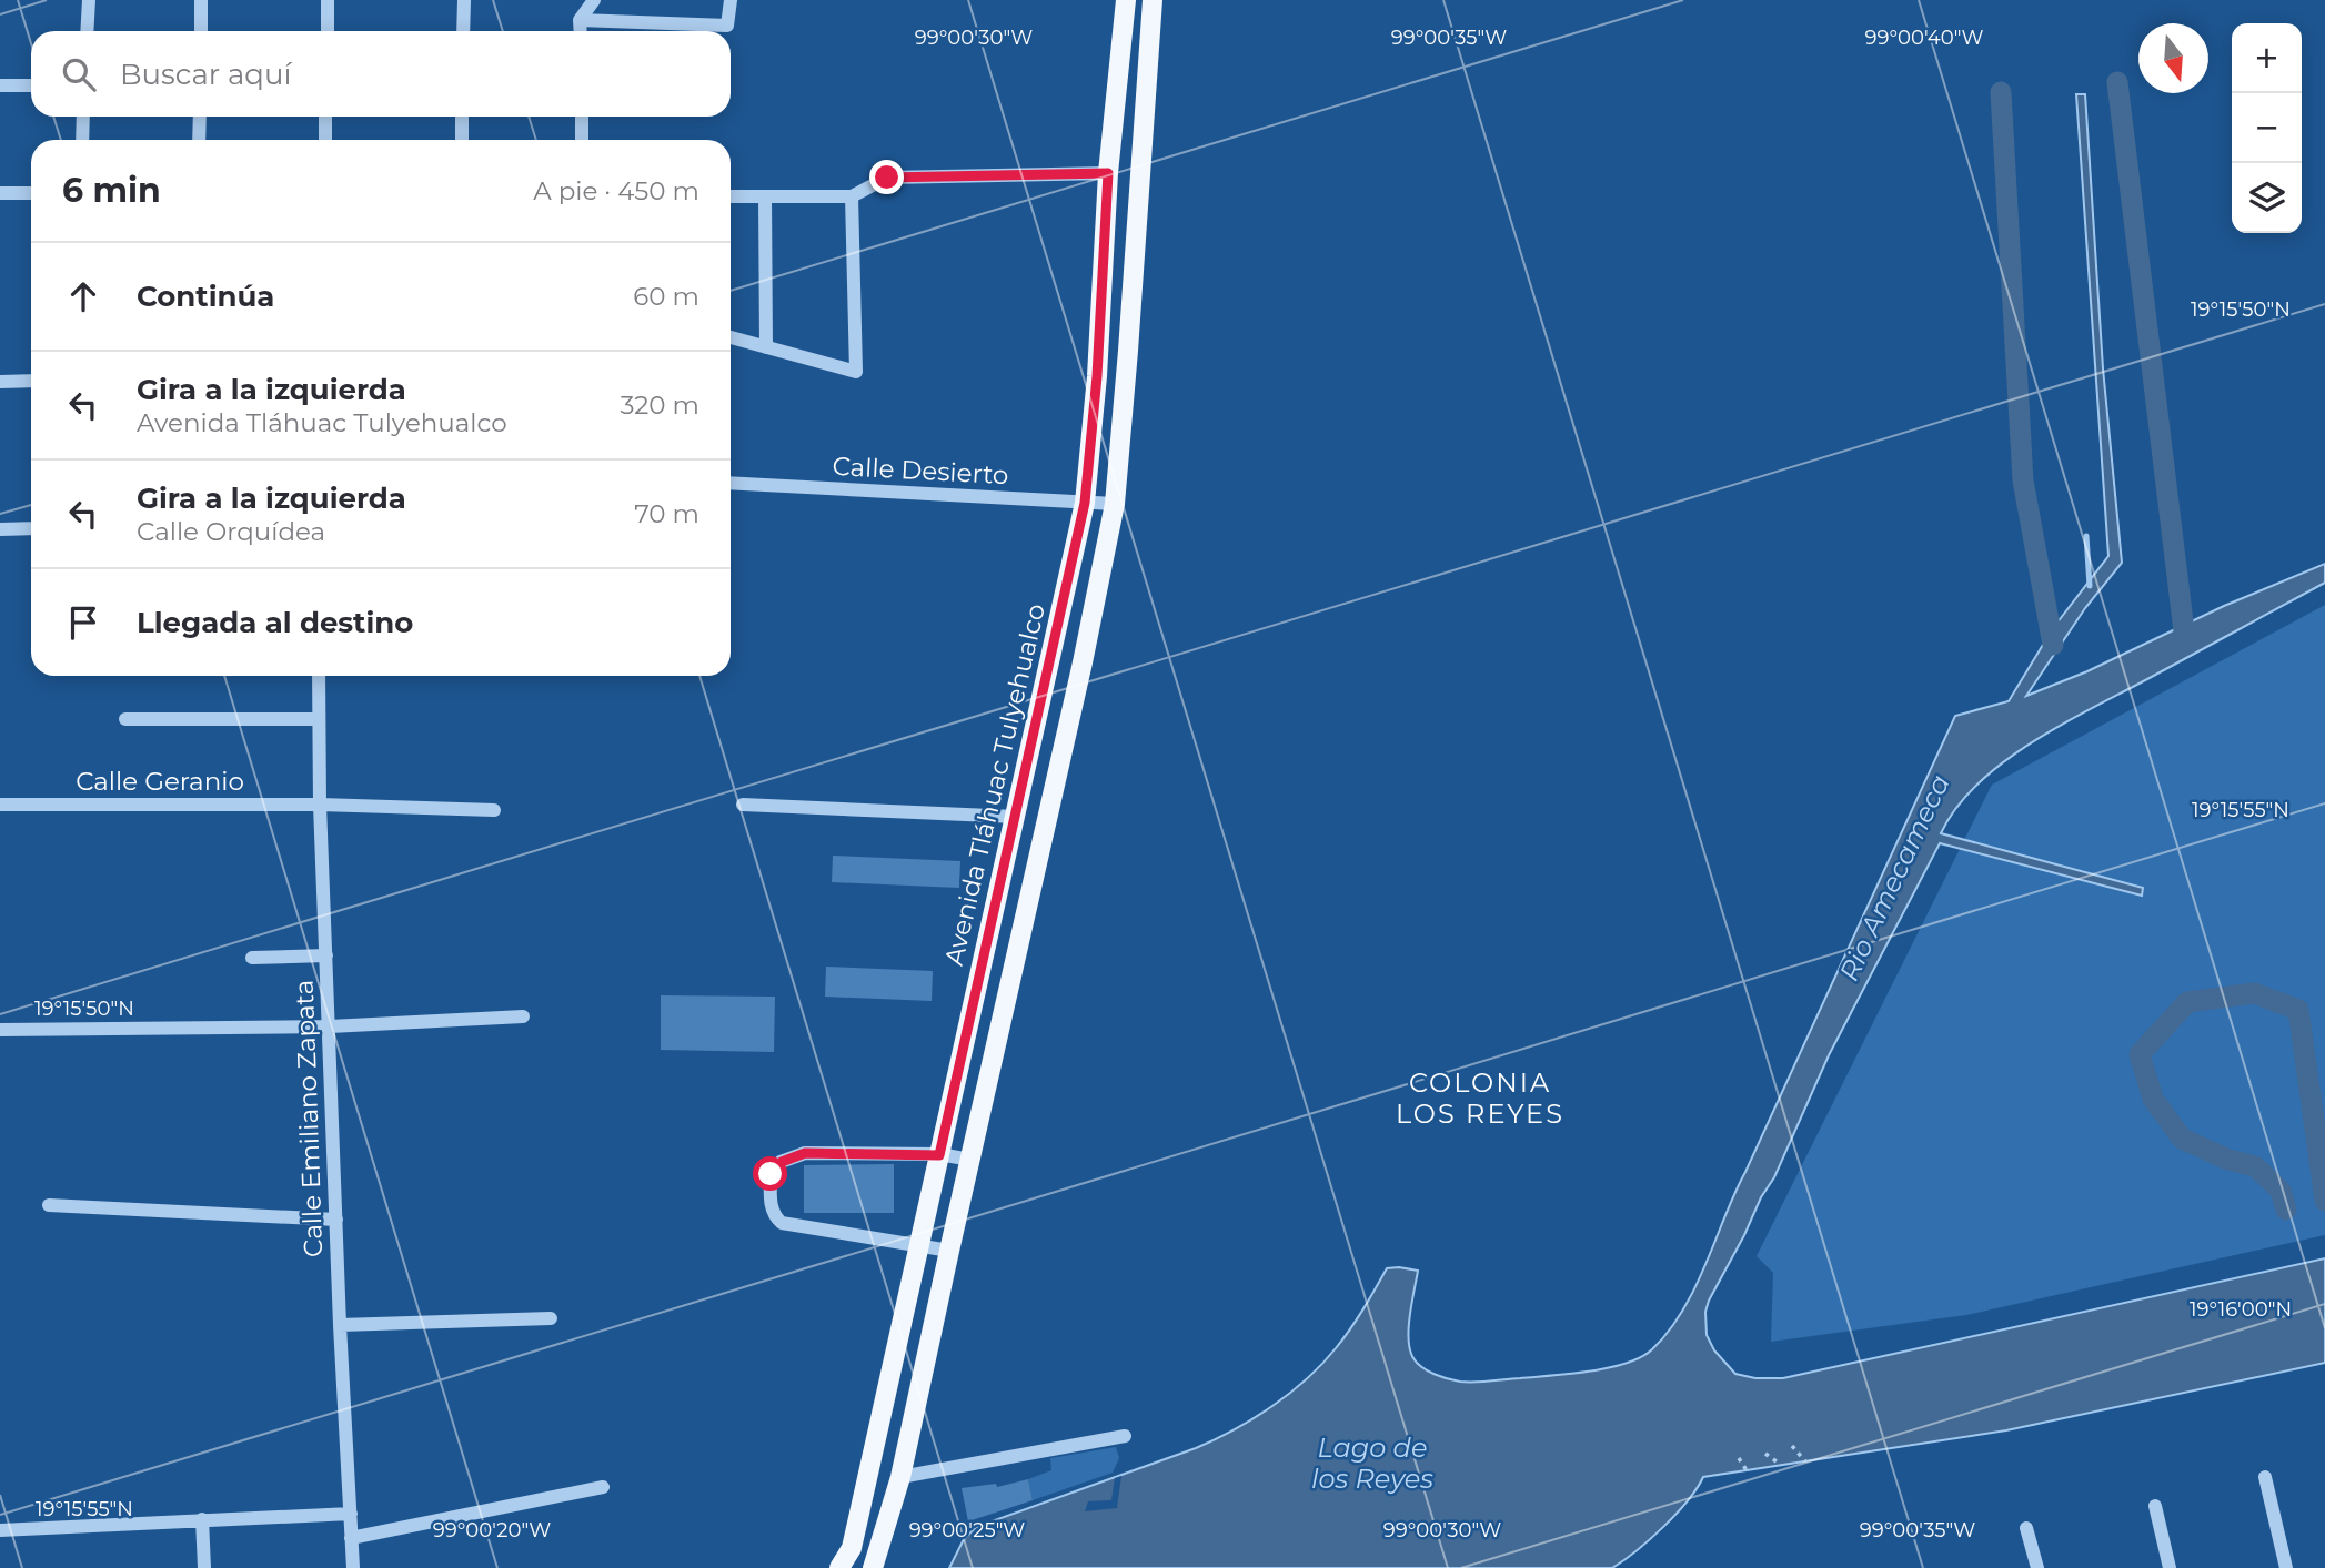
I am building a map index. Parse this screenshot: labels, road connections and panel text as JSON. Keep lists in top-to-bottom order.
{
  "streets": {
    "main road": ["Avenida Tláhuac Tulyehualco"],
    "street": ["Calle Desierto", "Calle Geranio", "Calle Emiliano Zapata"]
  },
  "crossings": [
    ["Calle Desierto", "Avenida Tláhuac Tulyehualco"],
    ["Calle Geranio", "Calle Emiliano Zapata"]
  ],
  "districts": ["COLONIA LOS REYES"],
  "water": ["Rio Amecameca", "Lago de los Reyes"],
  "north": "bottom",
  "page": {
    "map_buttons": ["+", "−"],
    "search": "Buscar aquí",
    "heading": ["6 min", "A pie · 450 m"],
    "list": [
      ["Continúa", "60 m"],
      ["Gira a la izquierda", "Avenida Tláhuac Tulyehualco", "320 m"],
      ["Gira a la izquierda", "Calle Orquídea", "70 m"],
      "Llegada al destino"
    ]
  },
  "coordinates": [
    "99°00'30\"W",
    "99°00'35\"W",
    "99°00'40\"W",
    "19°15'50\"N",
    "19°15'55\"N",
    "19°16'00\"N",
    "99°00'20\"W",
    "99°00'25\"W"
  ]
}
